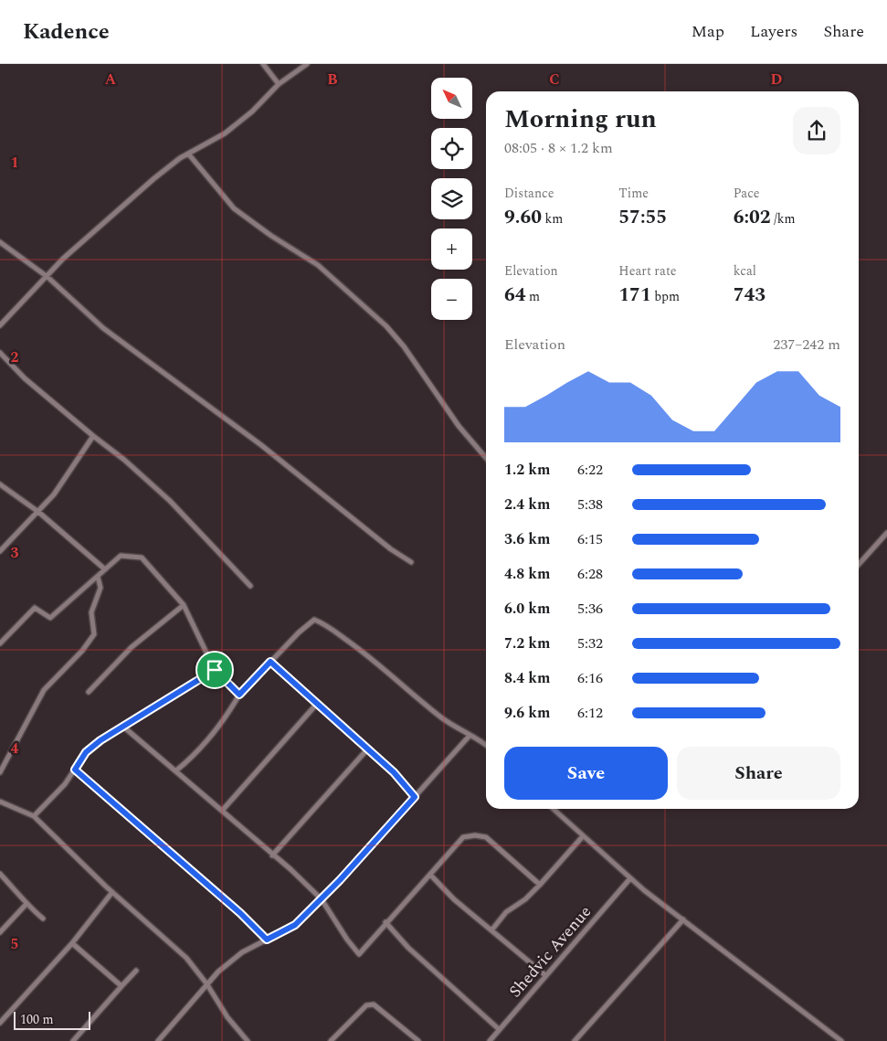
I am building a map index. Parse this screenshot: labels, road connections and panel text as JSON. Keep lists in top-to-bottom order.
{
  "streets": {
    "street": ["Shedvic Avenue"]
  },
  "scale_bar": "100 m",
  "north": "top left",
  "page": {
    "header": "Kadence",
    "nav": ["Map", "Layers", "Share"],
    "map_buttons": ["+", "−"],
    "heading": ["Morning run", "08:05 · 8 × 1.2 km"],
    "stats": [
      ["Distance", "9.60 km"],
      ["Time", "57:55"],
      ["Pace", "6:02 /km"],
      ["Elevation", "64 m"],
      ["Heart rate", "171 bpm"],
      ["kcal", "743"]
    ],
    "chart": ["Elevation", "237–242 m"],
    "list": [
      {
        "name": "1.2 km",
        "note": "6:22"
      },
      {
        "name": "2.4 km",
        "note": "5:38"
      },
      {
        "name": "3.6 km",
        "note": "6:15"
      },
      {
        "name": "4.8 km",
        "note": "6:28"
      },
      {
        "name": "6.0 km",
        "note": "5:36"
      },
      {
        "name": "7.2 km",
        "note": "5:32"
      },
      {
        "name": "8.4 km",
        "note": "6:16"
      },
      {
        "name": "9.6 km",
        "note": "6:12"
      }
    ],
    "buttons": ["Save", "Share"],
    "scale": "100 m"
  },
  "grid": {
    "columns": [
      "A",
      "B",
      "C",
      "D"
    ],
    "rows": [
      "1",
      "2",
      "3",
      "4",
      "5"
    ]
  }
}
